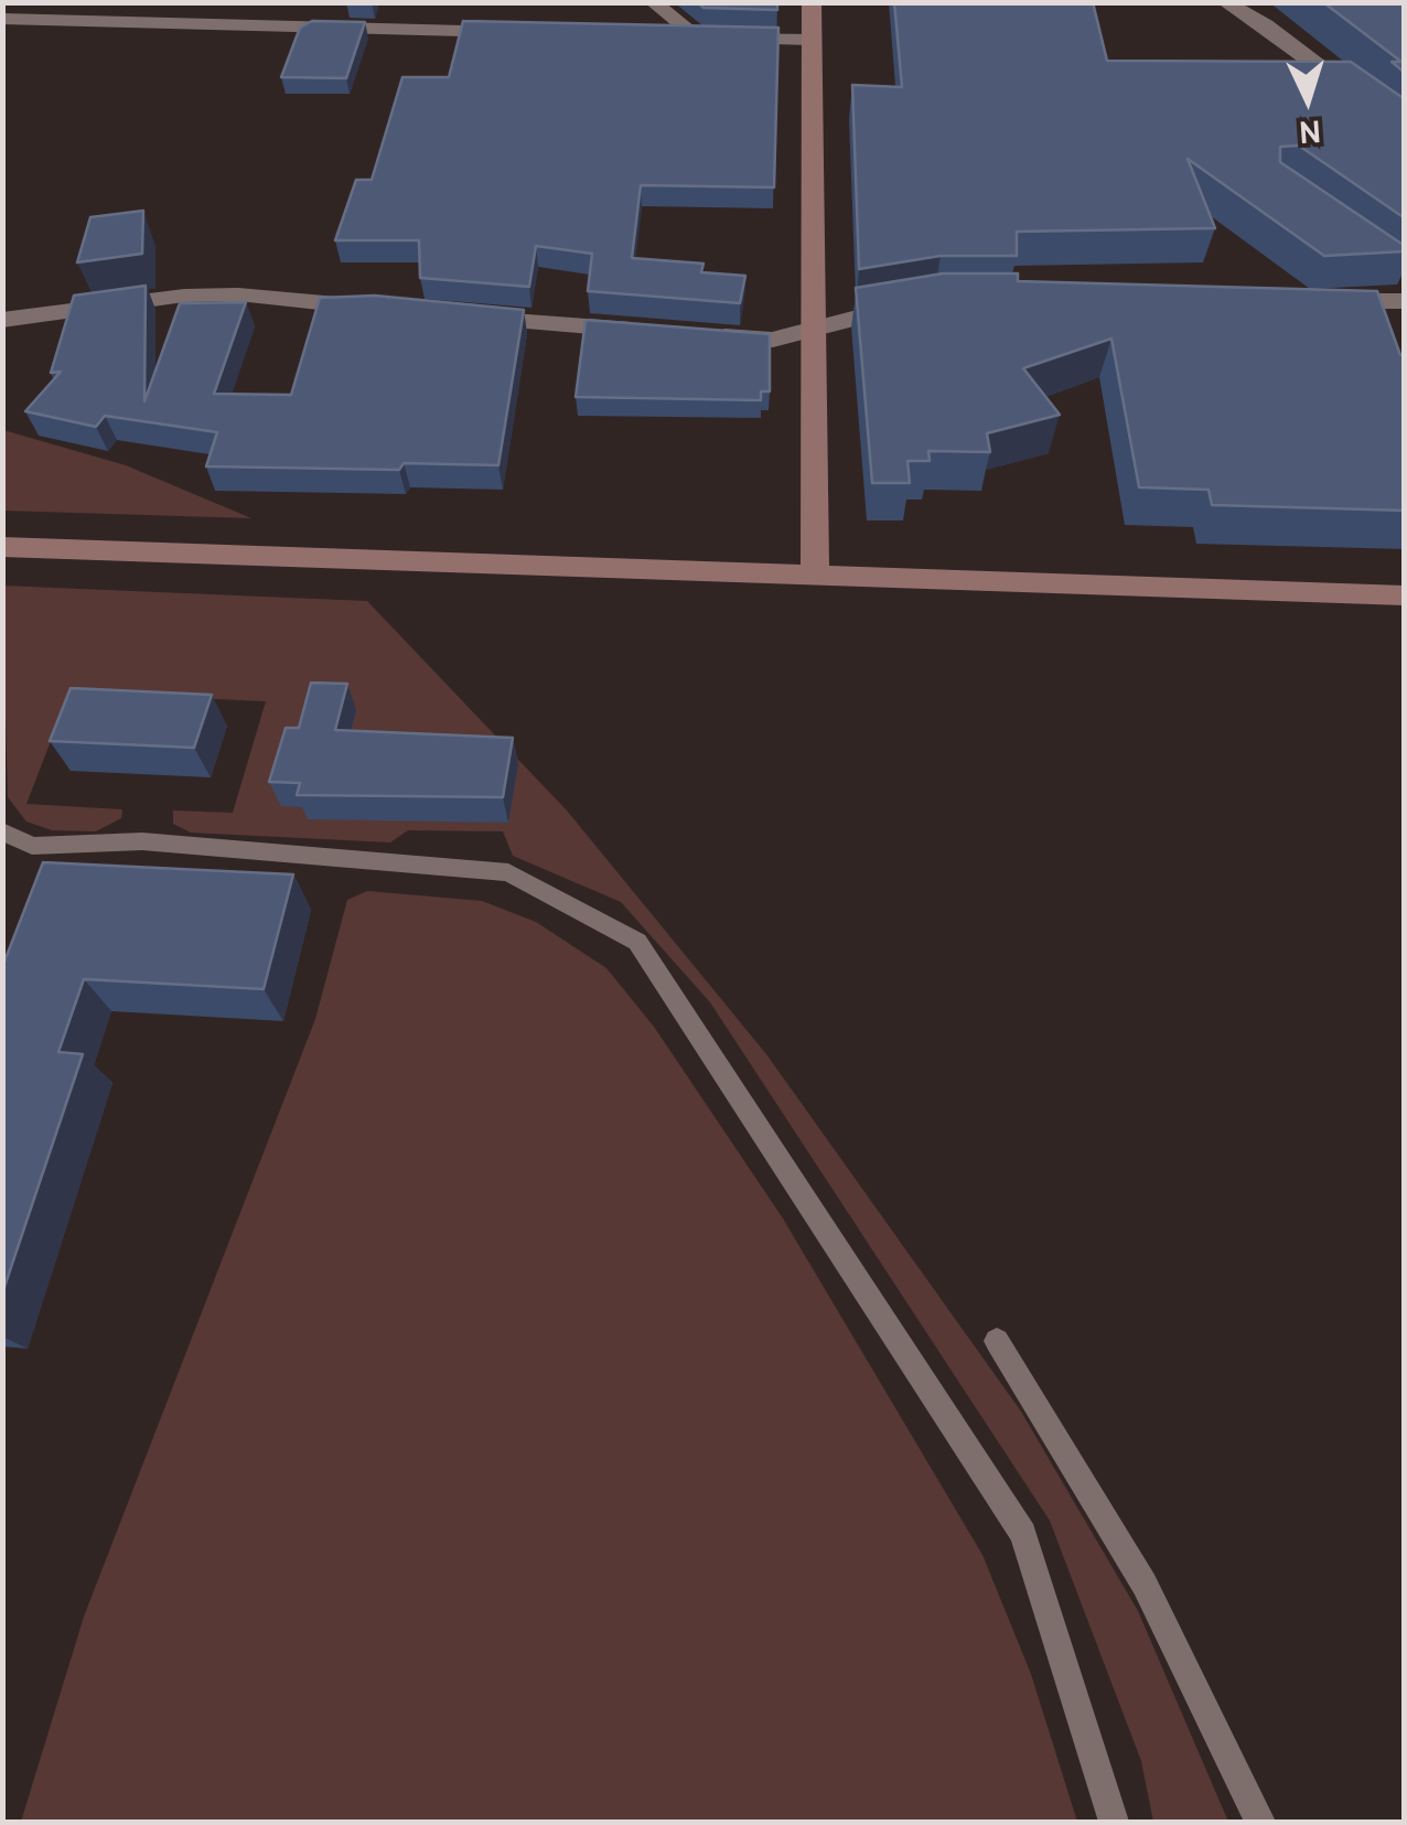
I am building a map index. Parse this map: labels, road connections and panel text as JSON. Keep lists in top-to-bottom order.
{
  "north": "bottom"
}
